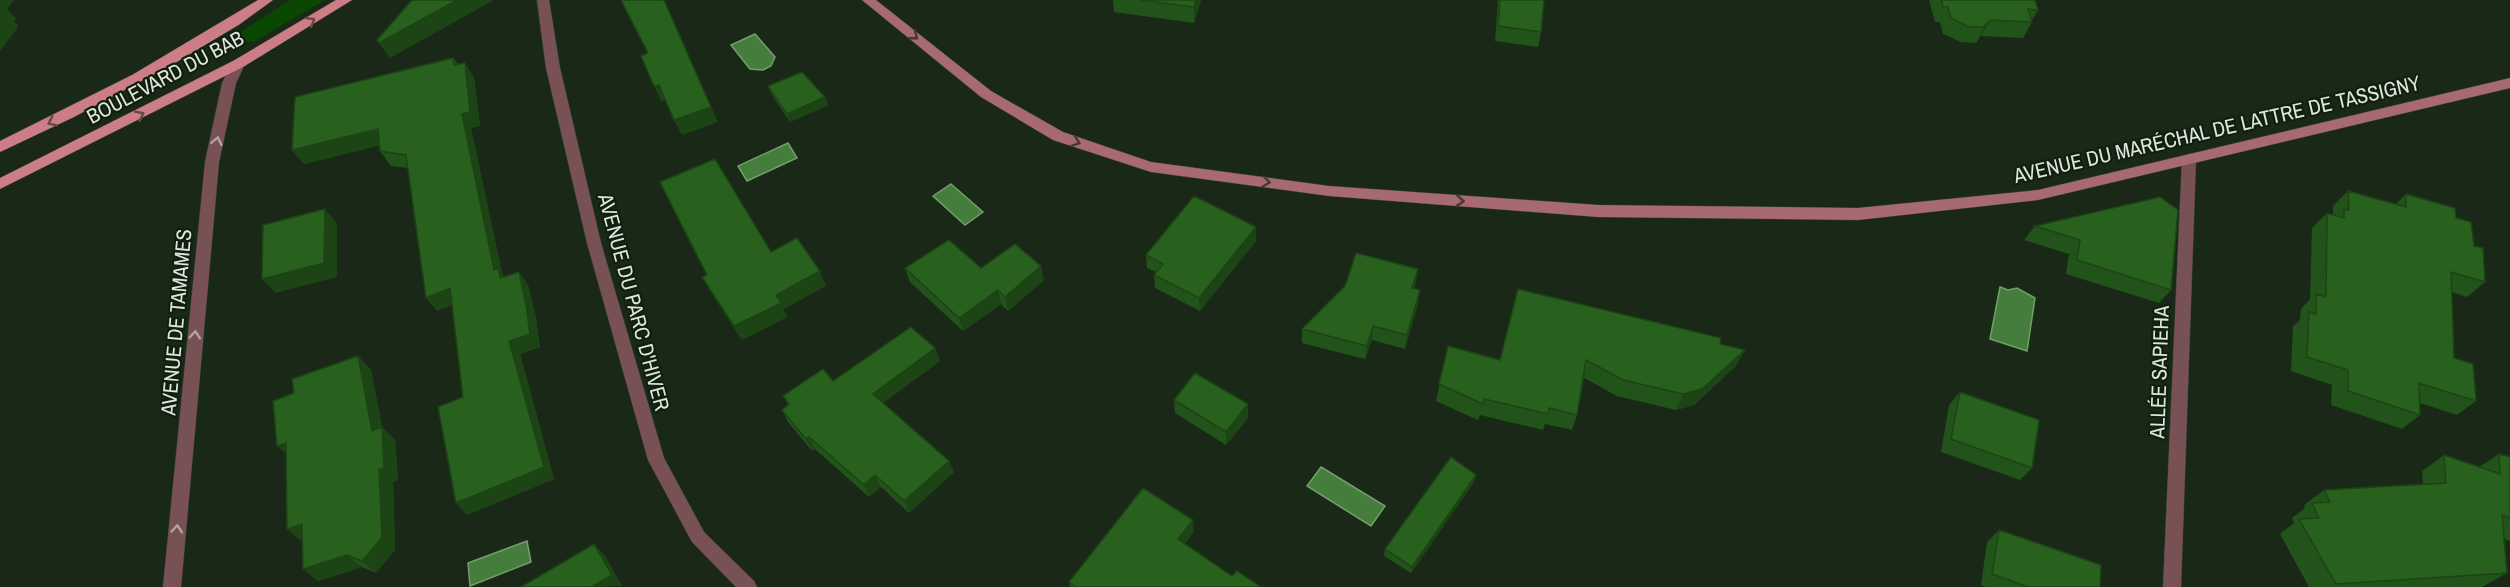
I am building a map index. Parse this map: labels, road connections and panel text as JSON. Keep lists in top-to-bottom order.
{
  "streets": {
    "main road": ["BOULEVARD DU BAB", "AVENUE DU MARÉCHAL DE LATTRE DE TASSIGNY"],
    "street": ["AVENUE DU PARC D'HIVER", "AVENUE DE TAMAMES", "ALLÉE SAPIEHA"]
  },
  "crossings": [
    ["BOULEVARD DU BAB", "AVENUE DE TAMAMES"],
    ["AVENUE DU MARÉCHAL DE LATTRE DE TASSIGNY", "ALLÉE SAPIEHA"]
  ],
  "one_way": ["AVENUE DU MARÉCHAL DE LATTRE DE TASSIGNY", "AVENUE DE TAMAMES"]
}
